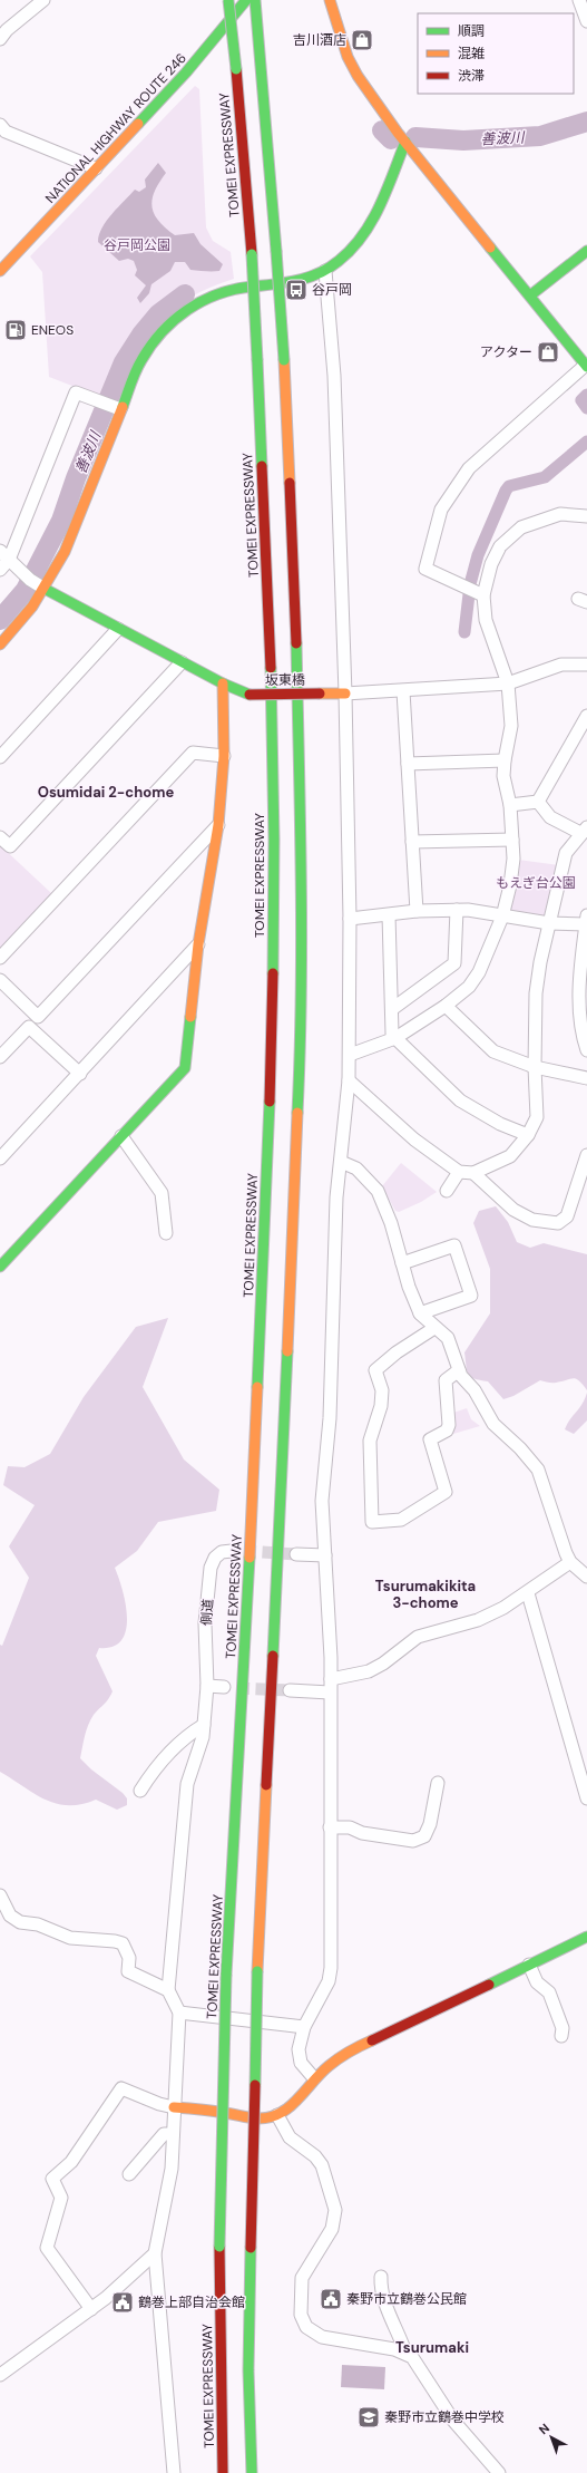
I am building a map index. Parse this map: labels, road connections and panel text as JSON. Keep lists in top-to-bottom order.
{
  "streets": {
    "main road": ["NATIONAL HIGHWAY ROUTE 246", "TOMEI EXPRESSWAY", "坂東橋"],
    "street": ["側道"]
  },
  "districts": ["Osumidai 2-chome", "Tsurumakikita 3-chome", "Tsurumaki"],
  "water": ["善波川"],
  "parks": ["谷戸岡公園", "もえぎ台公園"],
  "places": {
    "shop": ["吉川酒店", "アクター"],
    "bus stop": ["谷戸岡"],
    "fuel station": ["ENEOS"],
    "public building": ["秦野市立鶴巻公民館", "鶴巻上部自治会館"],
    "school or university": ["秦野市立鶴巻中学校"]
  },
  "legend": ["順調", "混雑", "渋滞"],
  "north": "top left"
}
